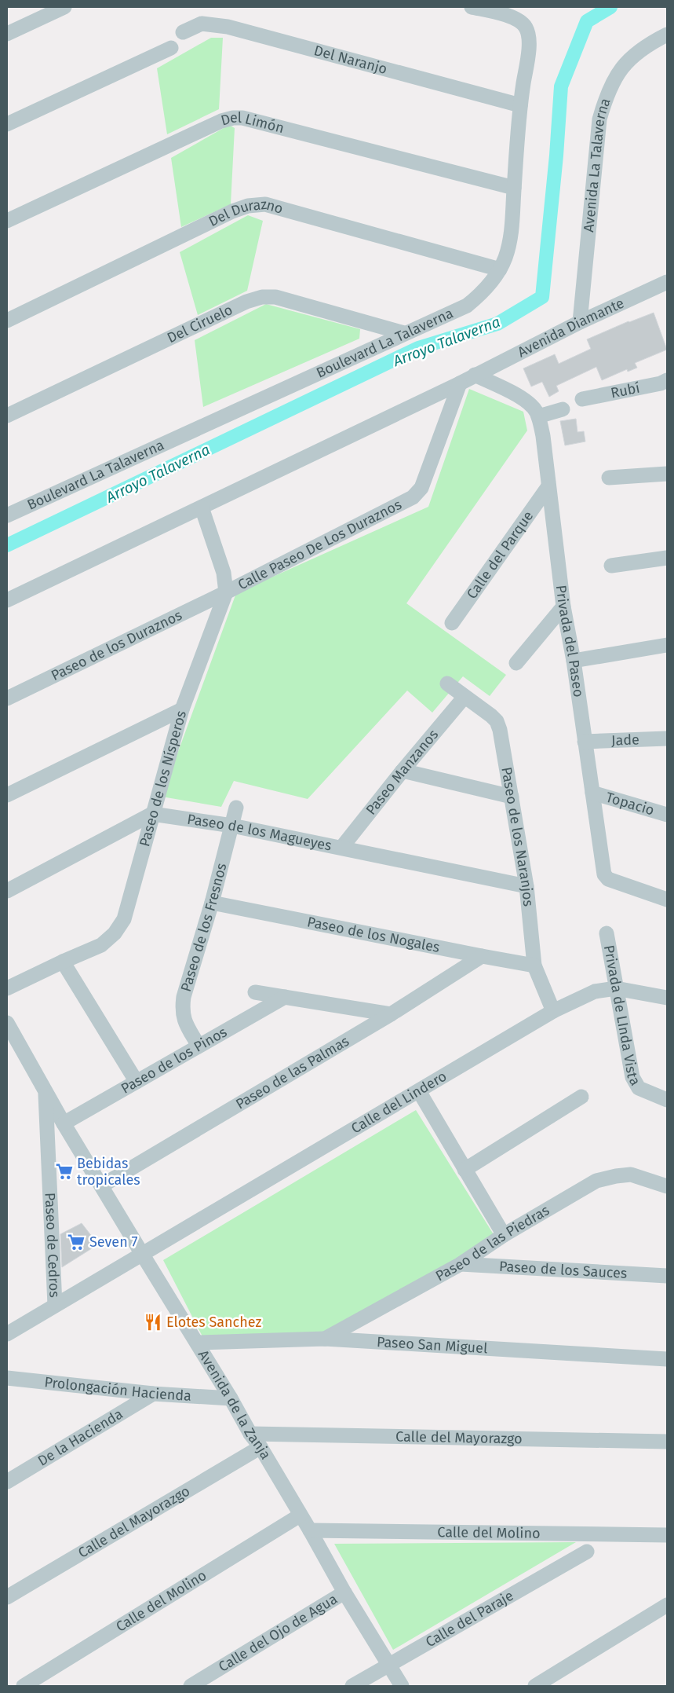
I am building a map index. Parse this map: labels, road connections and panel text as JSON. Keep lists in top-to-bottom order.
{
  "streets": {
    "street": [
      "Del Naranjo",
      "Del Limón",
      "Avenida La Talaverna",
      "Del Durazno",
      "Del Ciruelo",
      "Avenida Diamante",
      "Boulevard La Talaverna",
      "Rubí",
      "Calle Paseo De Los Duraznos",
      "Calle del Parque",
      "Privada del Paseo",
      "Paseo de los Duraznos",
      "Jade",
      "Paseo Manzanos",
      "Paseo de los Nísperos",
      "Topacio",
      "Paseo de los Magueyes",
      "Paseo de los Naranjos",
      "Paseo de los Fresnos",
      "Paseo de los Nogales",
      "Privada de LInda Vista",
      "Paseo de los Pinos",
      "Paseo de las Palmas",
      "Calle del Lindero",
      "Paseo de las Piedras",
      "Paseo de Cedros",
      "Paseo de los Sauces",
      "Paseo San Miguel",
      "Prolongación Hacienda",
      "Avenida de la Zanja",
      "De la Hacienda",
      "Calle del Mayorazgo",
      "Calle del Molino",
      "Calle del Paraje",
      "Calle del Ojo de Agua"
    ]
  },
  "crossings": [
    ["Del Naranjo", "Boulevard La Talaverna"],
    ["Del Limón", "Boulevard La Talaverna"],
    ["Avenida La Talaverna", "Avenida Diamante"],
    ["Del Durazno", "Boulevard La Talaverna"],
    ["Del Ciruelo", "Boulevard La Talaverna"],
    ["Avenida Diamante", "Privada del Paseo"],
    ["Calle Paseo De Los Duraznos", "Paseo de los Duraznos"],
    ["Calle Paseo De Los Duraznos", "Paseo de los Nísperos"],
    ["Calle del Parque", "Privada del Paseo"],
    ["Privada del Paseo", "Jade"],
    ["Privada del Paseo", "Topacio"],
    ["Paseo de los Duraznos", "Paseo de los Nísperos"],
    ["Paseo Manzanos", "Paseo de los Magueyes"],
    ["Paseo Manzanos", "Paseo de los Naranjos"],
    ["Paseo de los Nísperos", "Paseo de los Magueyes"],
    ["Paseo de los Magueyes", "Paseo de los Naranjos"],
    ["Paseo de los Magueyes", "Paseo de los Fresnos"],
    ["Paseo de los Naranjos", "Paseo de los Nogales"],
    ["Paseo de los Naranjos", "Calle del Lindero"],
    ["Paseo de los Fresnos", "Paseo de los Nogales"],
    ["Paseo de los Fresnos", "Paseo de los Pinos"],
    ["Paseo de los Nogales", "Paseo de las Palmas"],
    ["Privada de LInda Vista", "Calle del Lindero"],
    ["Paseo de los Pinos", "Avenida de la Zanja"],
    ["Paseo de las Palmas", "Avenida de la Zanja"],
    ["Calle del Lindero", "Paseo de Cedros"],
    ["Calle del Lindero", "Avenida de la Zanja"],
    ["Paseo de las Piedras", "Paseo de los Sauces"],
    ["Paseo de las Piedras", "Paseo San Miguel"],
    ["Paseo de Cedros", "Avenida de la Zanja"],
    ["Paseo San Miguel", "Avenida de la Zanja"],
    ["Prolongación Hacienda", "Avenida de la Zanja"],
    ["Prolongación Hacienda", "De la Hacienda"],
    ["Avenida de la Zanja", "Calle del Mayorazgo"],
    ["Avenida de la Zanja", "Calle del Molino"],
    ["Avenida de la Zanja", "Calle del Paraje"],
    ["Avenida de la Zanja", "Calle del Ojo de Agua"]
  ],
  "water": ["Arroyo Talaverna"],
  "places": {
    "supermarket": ["Bebidas tropicales", "Seven 7"],
    "restaurant": ["Elotes Sanchez"]
  }
}
